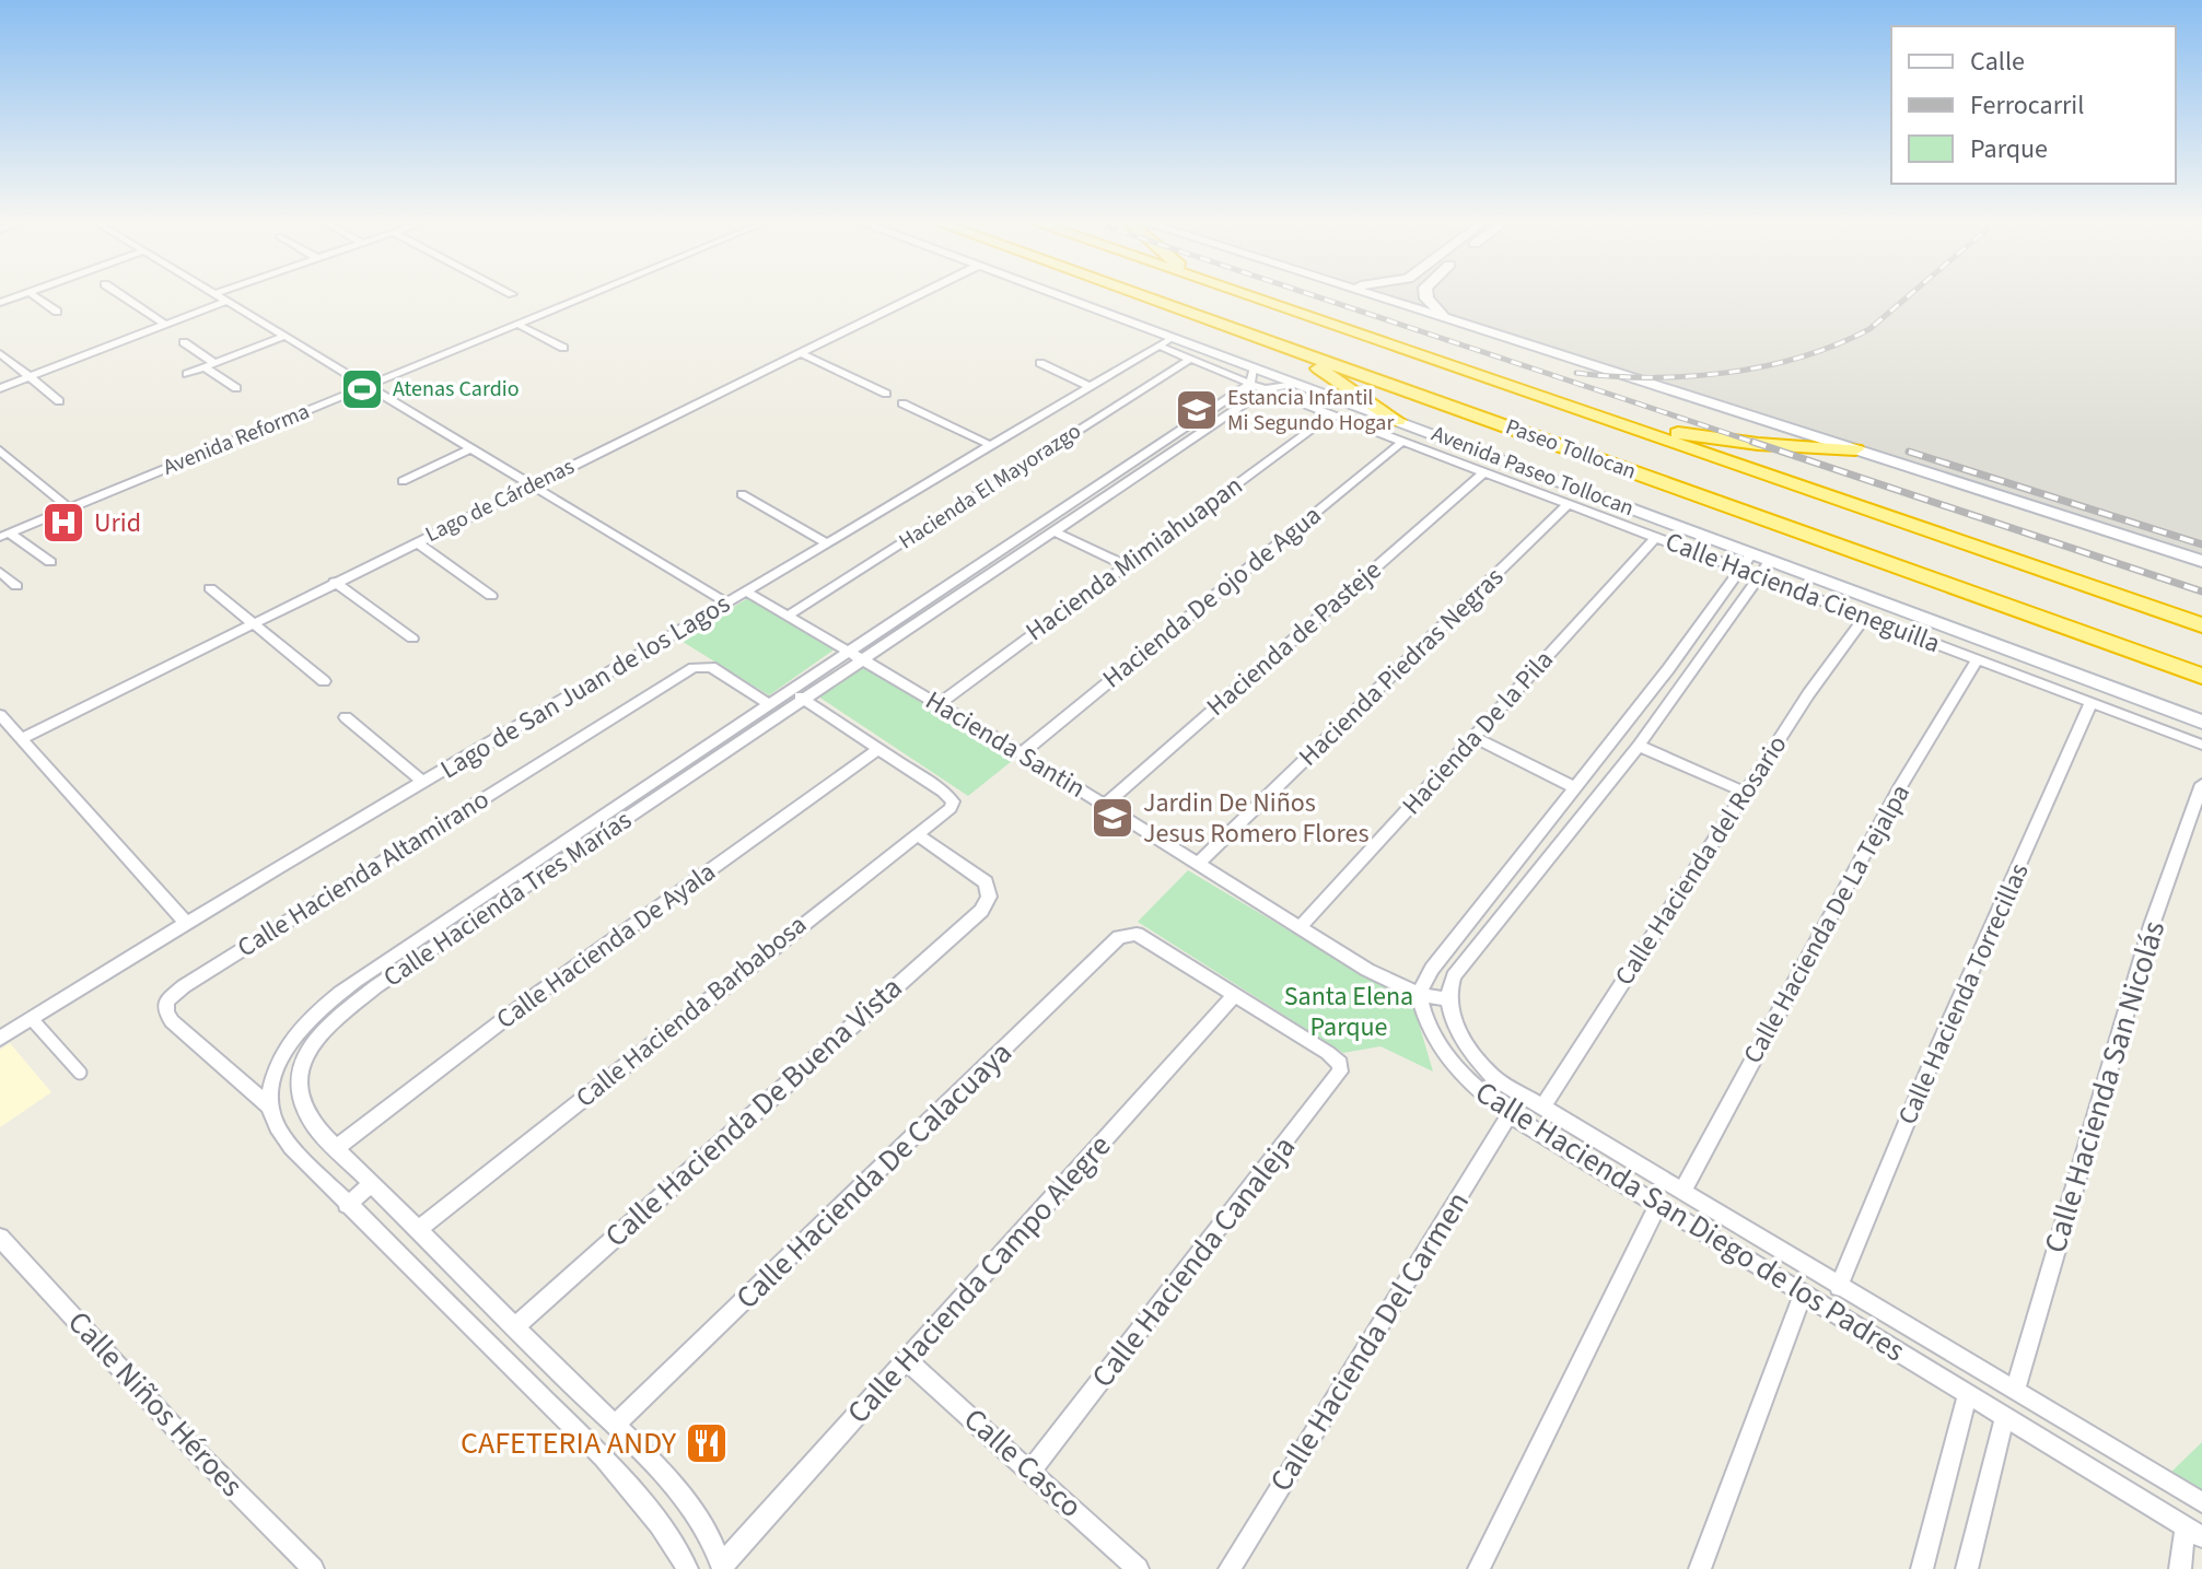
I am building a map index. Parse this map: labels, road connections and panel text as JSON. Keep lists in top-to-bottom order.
{
  "streets": {
    "highway": ["Paseo Tollocan"],
    "main road": ["Avenida Paseo Tollocan"],
    "street": [
      "Avenida Reforma",
      "Hacienda El Mayorazgo",
      "Lago de Cárdenas",
      "Hacienda Mimiahuapan",
      "Calle Hacienda Cieneguilla",
      "Hacienda De ojo de Agua",
      "Hacienda de Pasteje",
      "Hacienda Piedras Negras",
      "Lago de San Juan de los Lagos",
      "Hacienda De la Pila",
      "Hacienda Santin",
      "Calle Hacienda del Rosario",
      "Calle Hacienda Altamirano",
      "Calle Hacienda Tres Marías",
      "Calle Hacienda De La Tejalpa",
      "Calle Hacienda De Ayala",
      "Calle Hacienda Torrecillas",
      "Calle Hacienda Barbabosa",
      "Calle Hacienda San Nicolás",
      "Calle Hacienda De Buena Vista",
      "Calle Hacienda De Calacuaya",
      "Calle Hacienda San Diego de los Padres",
      "Calle Hacienda Canaleja",
      "Calle Hacienda Campo Alegre",
      "Calle Hacienda Del Carmen",
      "Calle Niños Héroes",
      "Calle Casco"
    ]
  },
  "crossings": [
    ["Avenida Paseo Tollocan", "Calle Hacienda Cieneguilla"],
    ["Avenida Paseo Tollocan", "Lago de San Juan de los Lagos"],
    ["Avenida Paseo Tollocan", "Calle Hacienda Tres Marías"],
    ["Hacienda El Mayorazgo", "Calle Hacienda Cieneguilla"],
    ["Hacienda El Mayorazgo", "Hacienda Santin"],
    ["Hacienda Mimiahuapan", "Calle Hacienda Cieneguilla"],
    ["Hacienda Mimiahuapan", "Hacienda Santin"],
    ["Calle Hacienda Cieneguilla", "Hacienda De ojo de Agua"],
    ["Calle Hacienda Cieneguilla", "Hacienda de Pasteje"],
    ["Calle Hacienda Cieneguilla", "Hacienda Piedras Negras"],
    ["Calle Hacienda Cieneguilla", "Lago de San Juan de los Lagos"],
    ["Calle Hacienda Cieneguilla", "Hacienda De la Pila"],
    ["Calle Hacienda Cieneguilla", "Calle Hacienda del Rosario"],
    ["Calle Hacienda Cieneguilla", "Calle Hacienda Tres Marías"],
    ["Calle Hacienda Cieneguilla", "Calle Hacienda De La Tejalpa"],
    ["Calle Hacienda Cieneguilla", "Calle Hacienda Torrecillas"],
    ["Hacienda De ojo de Agua", "Hacienda Santin"],
    ["Hacienda de Pasteje", "Hacienda Santin"],
    ["Hacienda Piedras Negras", "Hacienda Santin"],
    ["Lago de San Juan de los Lagos", "Hacienda Santin"],
    ["Hacienda De la Pila", "Hacienda Santin"],
    ["Hacienda Santin", "Calle Hacienda Tres Marías"],
    ["Hacienda Santin", "Calle Hacienda San Diego de los Padres"],
    ["Calle Hacienda del Rosario", "Calle Hacienda San Diego de los Padres"],
    ["Calle Hacienda Altamirano", "Calle Hacienda Tres Marías"],
    ["Calle Hacienda Tres Marías", "Calle Hacienda De Ayala"],
    ["Calle Hacienda Tres Marías", "Calle Hacienda Barbabosa"],
    ["Calle Hacienda Tres Marías", "Calle Hacienda De Buena Vista"],
    ["Calle Hacienda Tres Marías", "Calle Hacienda De Calacuaya"],
    ["Calle Hacienda Tres Marías", "Calle Hacienda Campo Alegre"],
    ["Calle Hacienda De La Tejalpa", "Calle Hacienda San Diego de los Padres"],
    ["Calle Hacienda De Ayala", "Calle Hacienda Barbabosa"],
    ["Calle Hacienda Torrecillas", "Calle Hacienda San Diego de los Padres"],
    ["Calle Hacienda Barbabosa", "Calle Hacienda De Buena Vista"],
    ["Calle Hacienda San Nicolás", "Calle Hacienda San Diego de los Padres"],
    ["Calle Hacienda De Calacuaya", "Calle Hacienda Canaleja"],
    ["Calle Hacienda De Calacuaya", "Calle Hacienda Campo Alegre"],
    ["Calle Hacienda San Diego de los Padres", "Calle Hacienda Del Carmen"],
    ["Calle Hacienda Canaleja", "Calle Hacienda Campo Alegre"],
    ["Calle Hacienda Canaleja", "Calle Casco"],
    ["Calle Hacienda Campo Alegre", "Calle Casco"]
  ],
  "parks": ["Santa Elena Parque"],
  "places": {
    "sports": ["Atenas Cardio"],
    "school or university": ["Estancia Infantil Mi Segundo Hogar", "Jardin De Niños Jesus Romero Flores"],
    "hospital": ["Urid"],
    "restaurant": ["CAFETERIA ANDY"]
  },
  "legend": ["Calle", "Ferrocarril", "Parque"]
}
